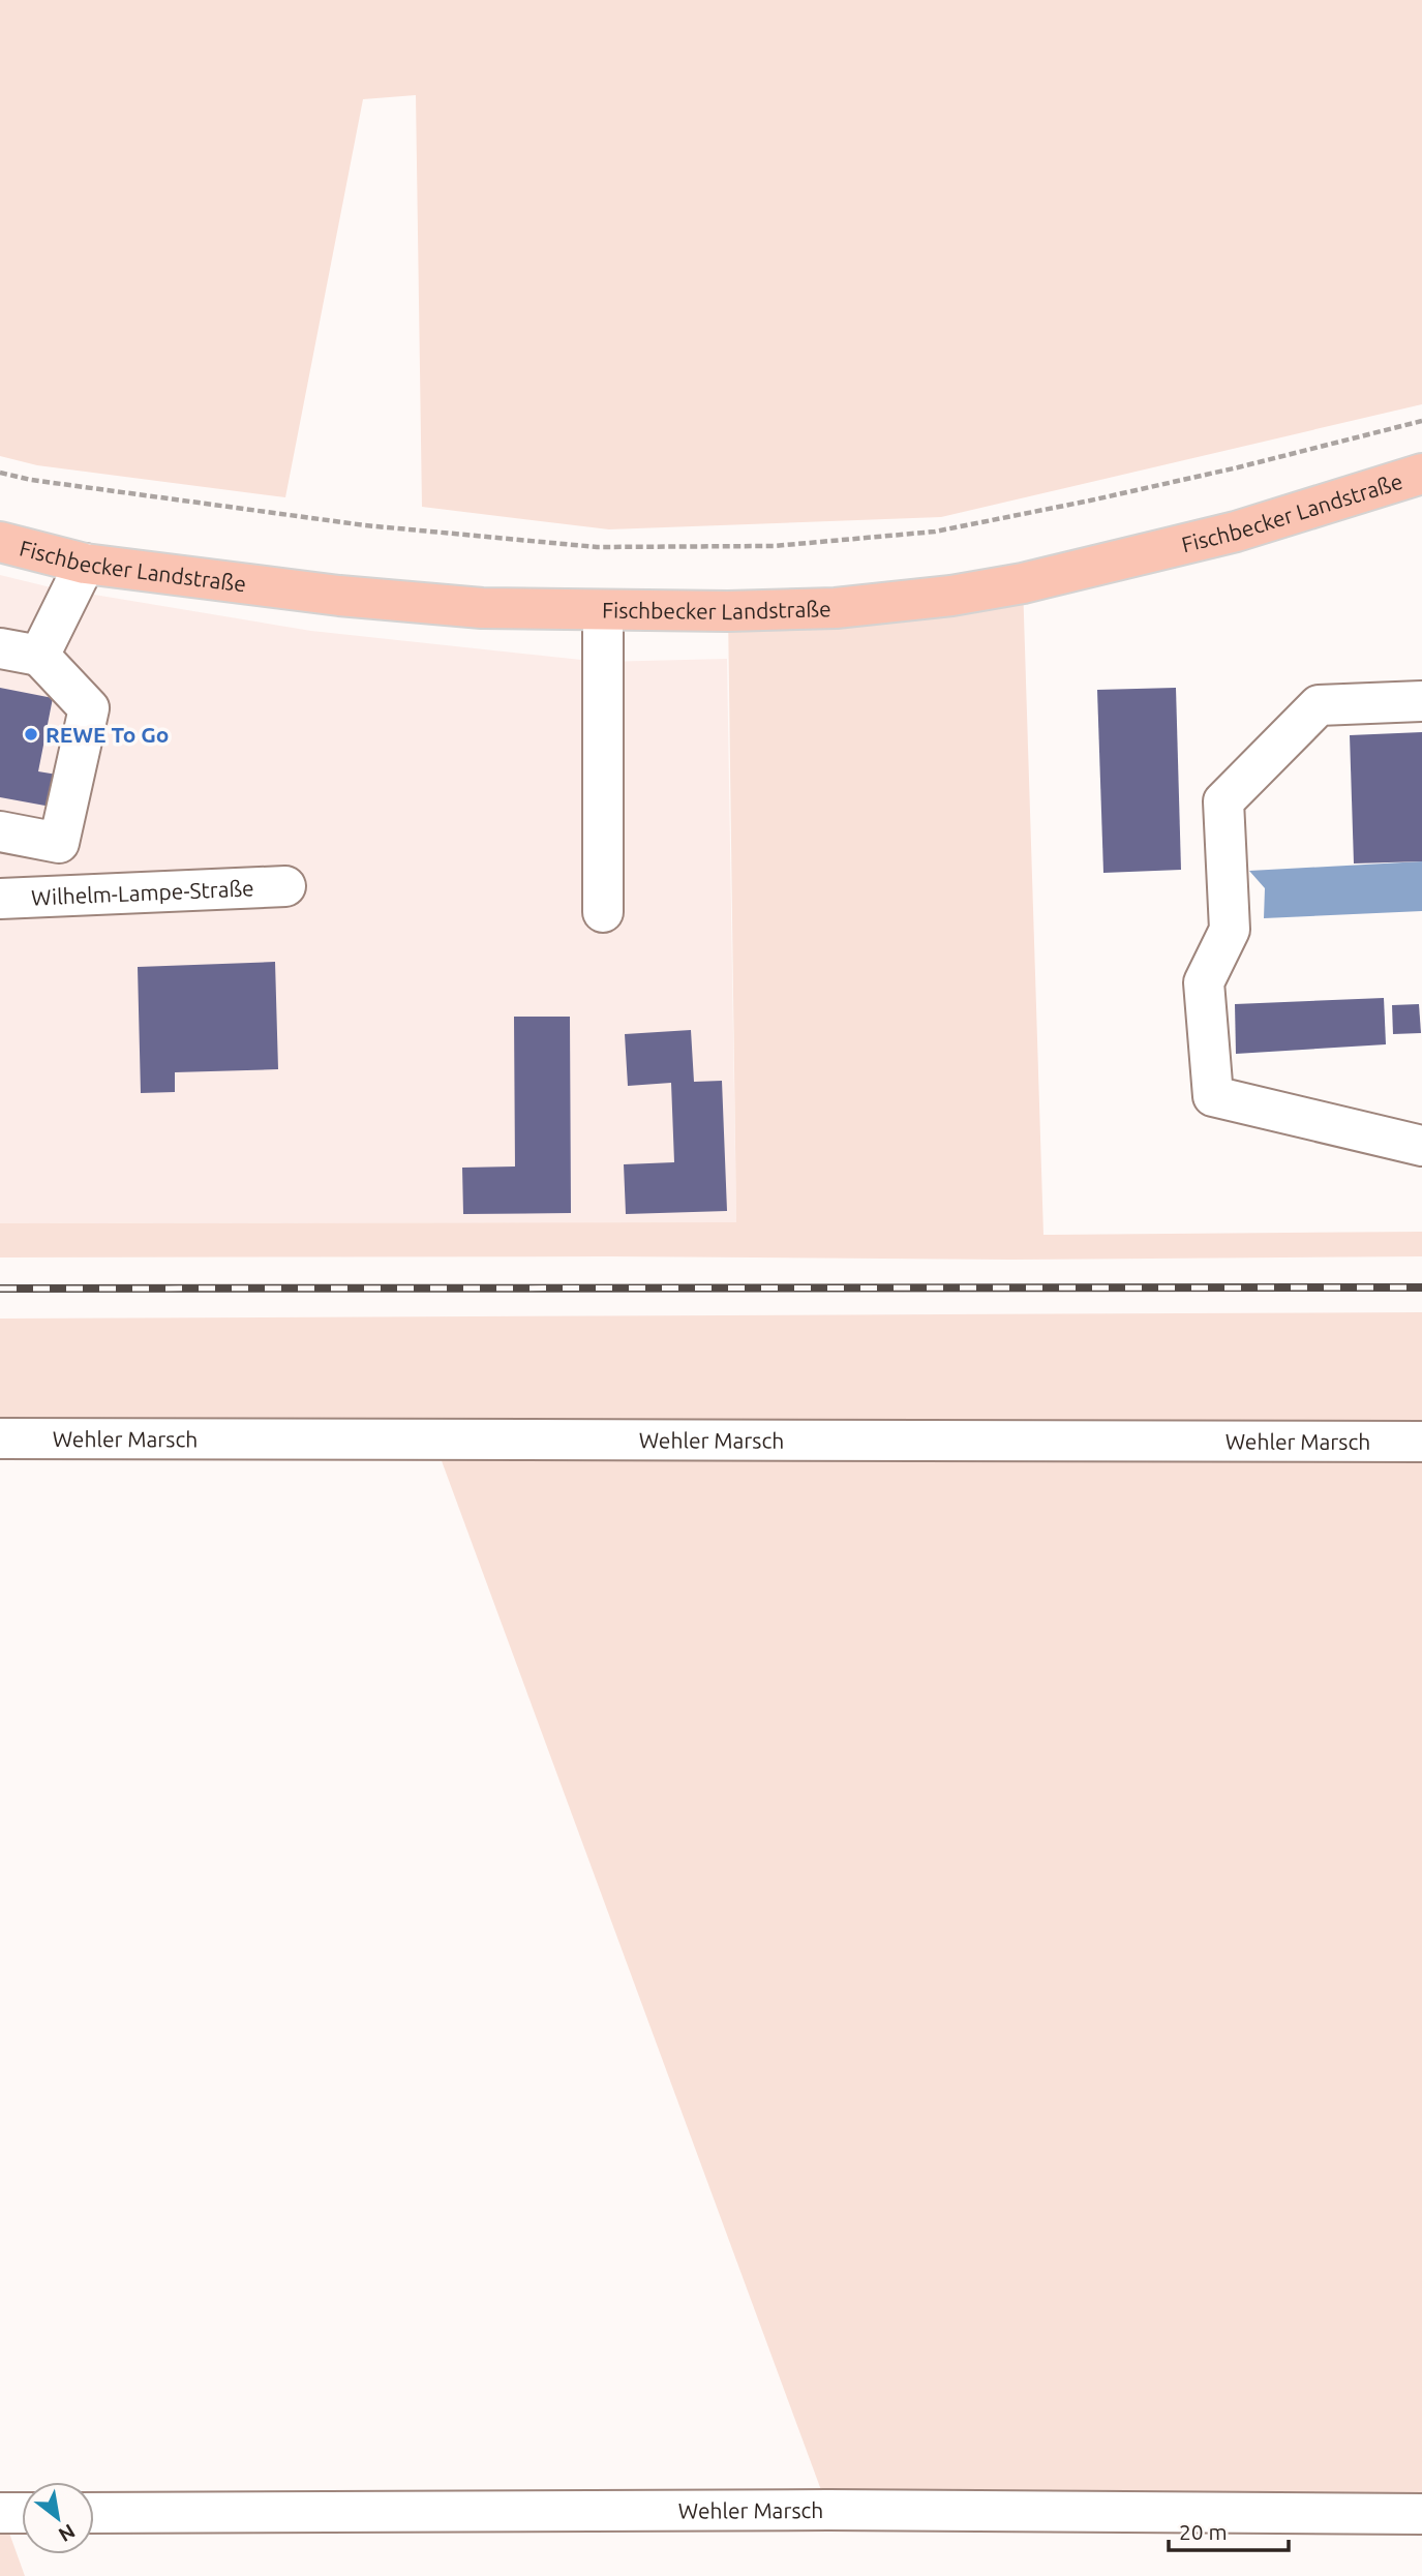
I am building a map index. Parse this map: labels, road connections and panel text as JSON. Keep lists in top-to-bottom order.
{
  "streets": {
    "main road": ["Fischbecker Landstraße"],
    "street": ["Wilhelm-Lampe-Straße", "Wehler Marsch"]
  },
  "places": ["REWE To Go"],
  "scale_bar": "20 m",
  "north": "bottom right"
}
